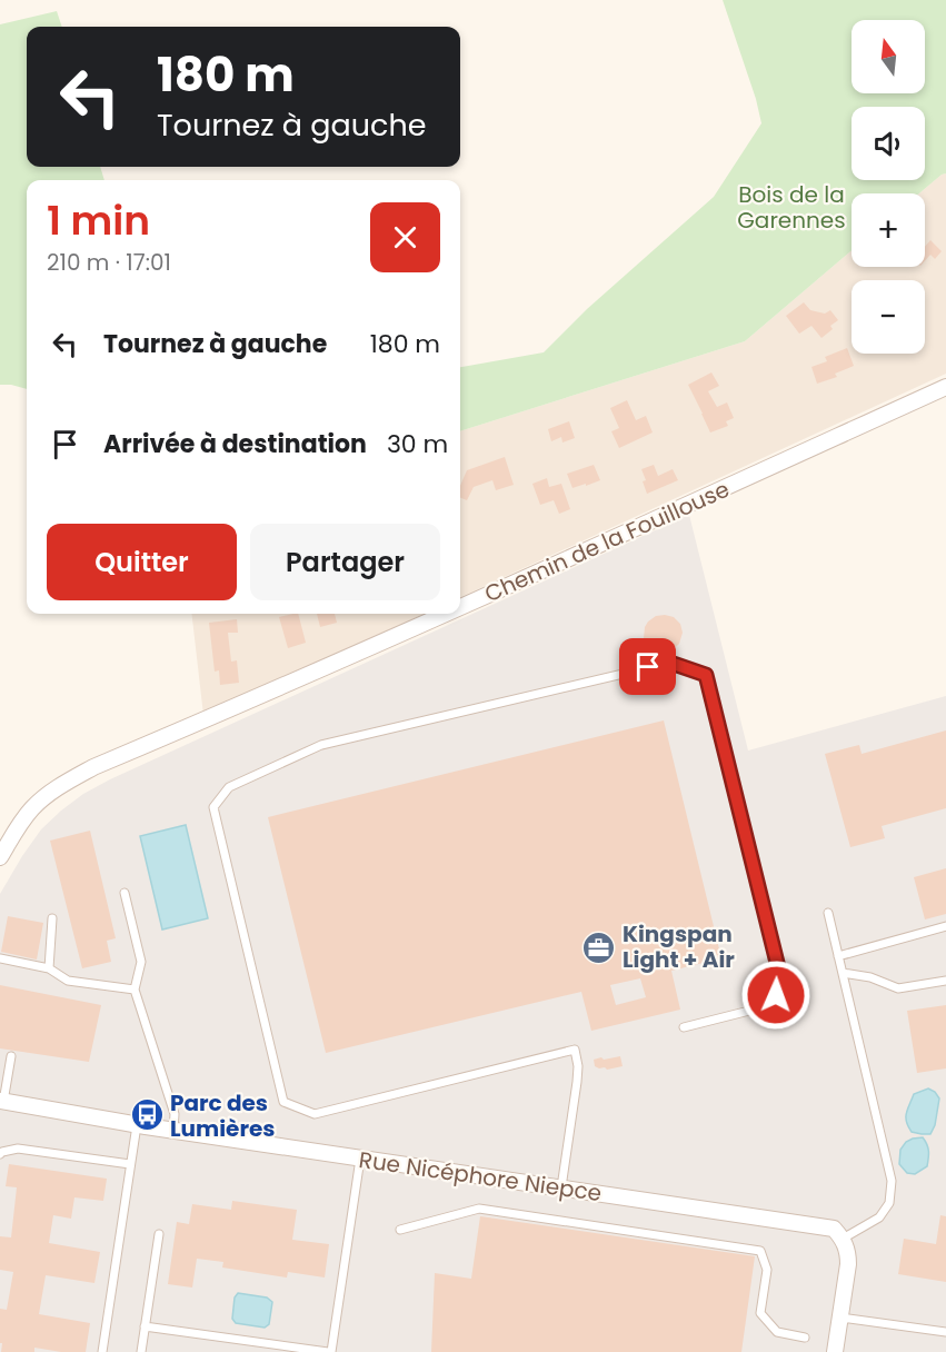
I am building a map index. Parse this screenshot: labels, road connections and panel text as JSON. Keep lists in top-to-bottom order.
{
  "streets": {
    "street": ["Chemin de la Fouillouse", "Rue Nicéphore Niepce"]
  },
  "parks": ["Bois de la Garennes"],
  "places": {
    "office": ["Kingspan Light + Air"],
    "bus stop": ["Parc des Lumières"]
  },
  "north": "top",
  "page": {
    "map_buttons": ["+", "−"],
    "turn": ["180 m", "Tournez à gauche"],
    "heading": ["1 min", "210 m · 17:01"],
    "list": [
      {
        "name": "Tournez à gauche",
        "value": "180 m"
      },
      {
        "name": "Arrivée à destination",
        "value": "30 m"
      }
    ],
    "buttons": ["Quitter", "Partager"]
  }
}
